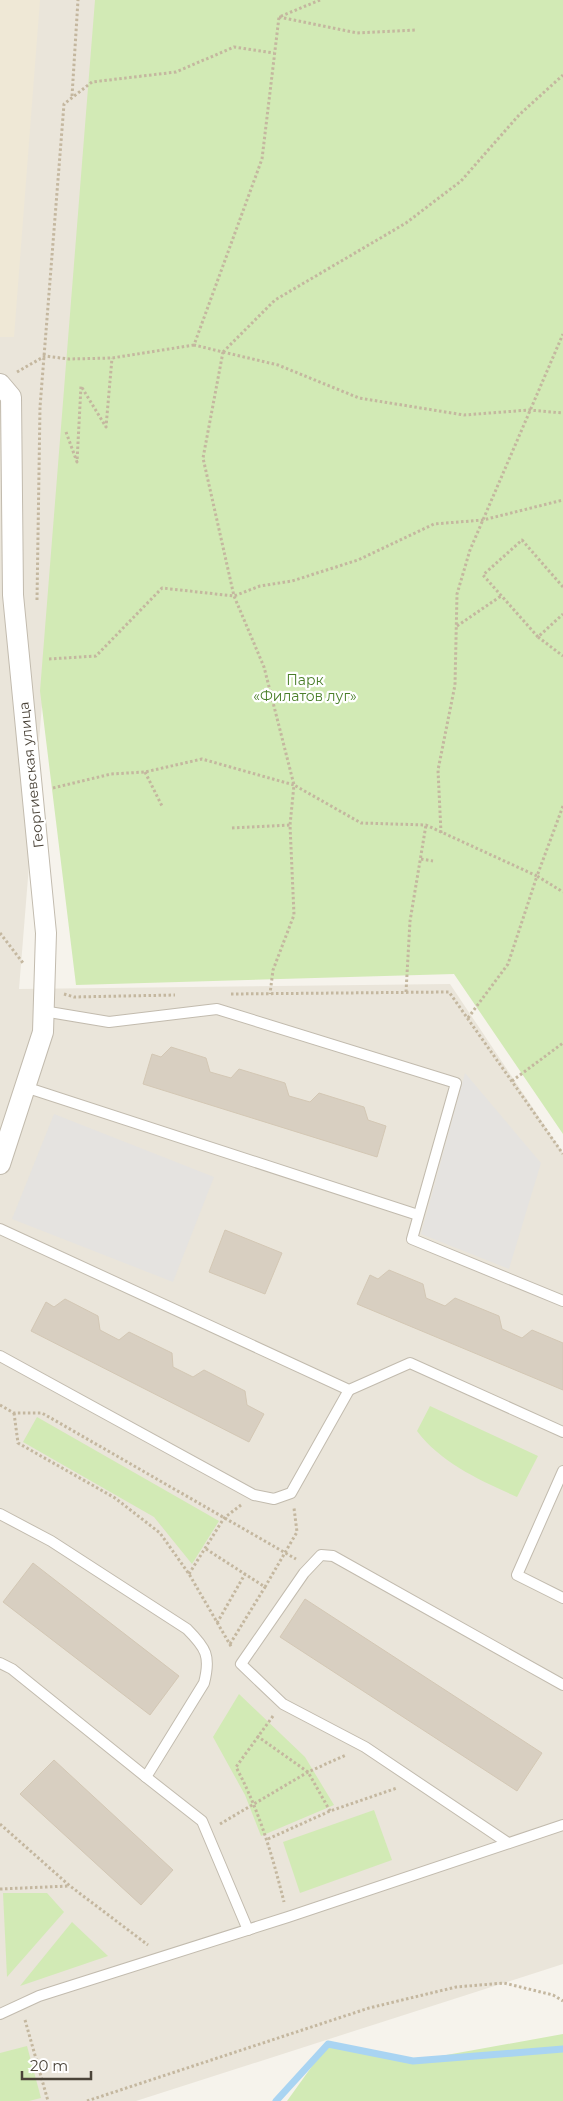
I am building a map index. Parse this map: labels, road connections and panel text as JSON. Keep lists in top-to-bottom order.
{
  "streets": {
    "street": ["Георгиевская улица"]
  },
  "parks": ["Парк «Филатов луг»"],
  "scale_bar": "20 m"
}
